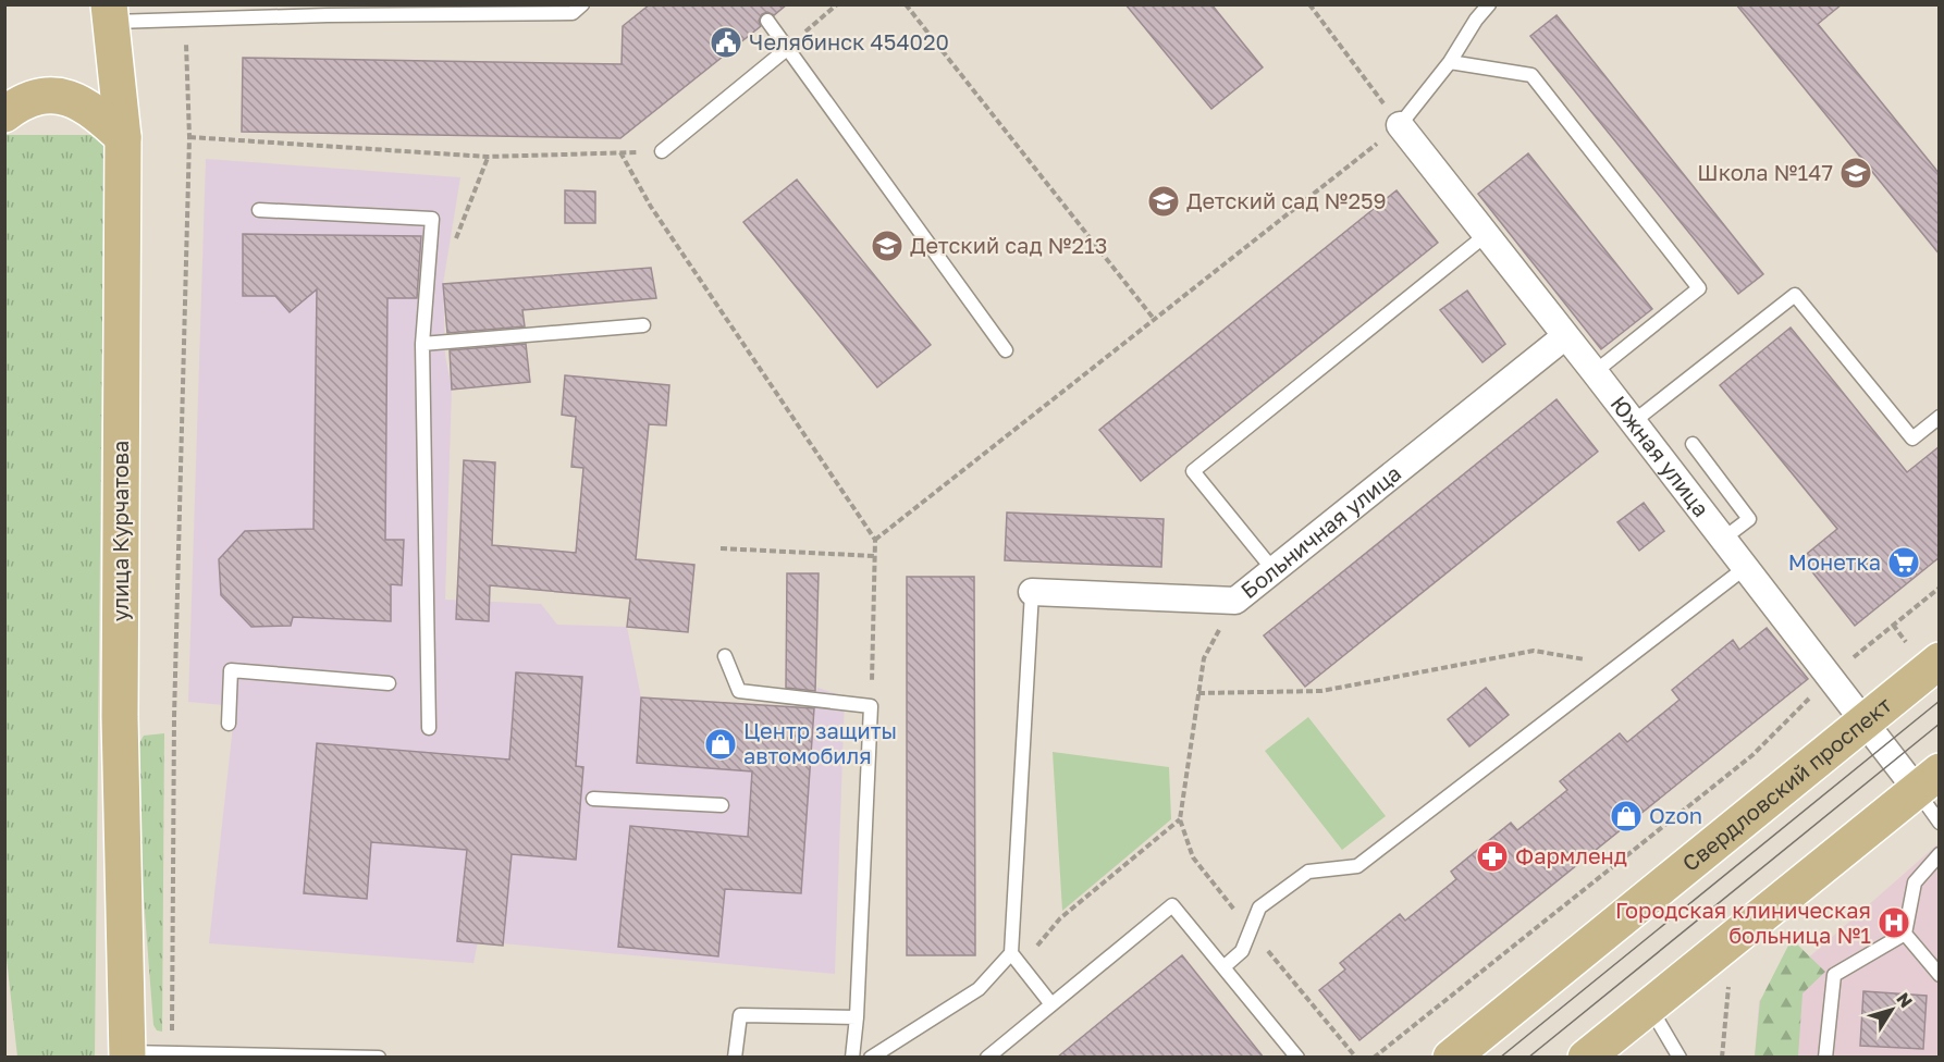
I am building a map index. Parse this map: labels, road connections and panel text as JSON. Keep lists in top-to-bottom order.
{
  "streets": {
    "main road": ["улица Курчатова", "Свердловский проспект"],
    "street": ["Южная улица", "Больничная улица"]
  },
  "crossings": [
    ["Южная улица", "Больничная улица"],
    ["Южная улица", "Свердловский проспект"]
  ],
  "places": {
    "public building": ["Челябинск 454020"],
    "school or university": ["Школа №147", "Детский сад №259", "Детский сад №213"],
    "supermarket": ["Монетка"],
    "shop": ["Центр защиты автомобиля", "Ozon"],
    "pharmacy": ["Фармленд"],
    "hospital": ["Городская клиническая больница №1"]
  },
  "north": "top right"
}
